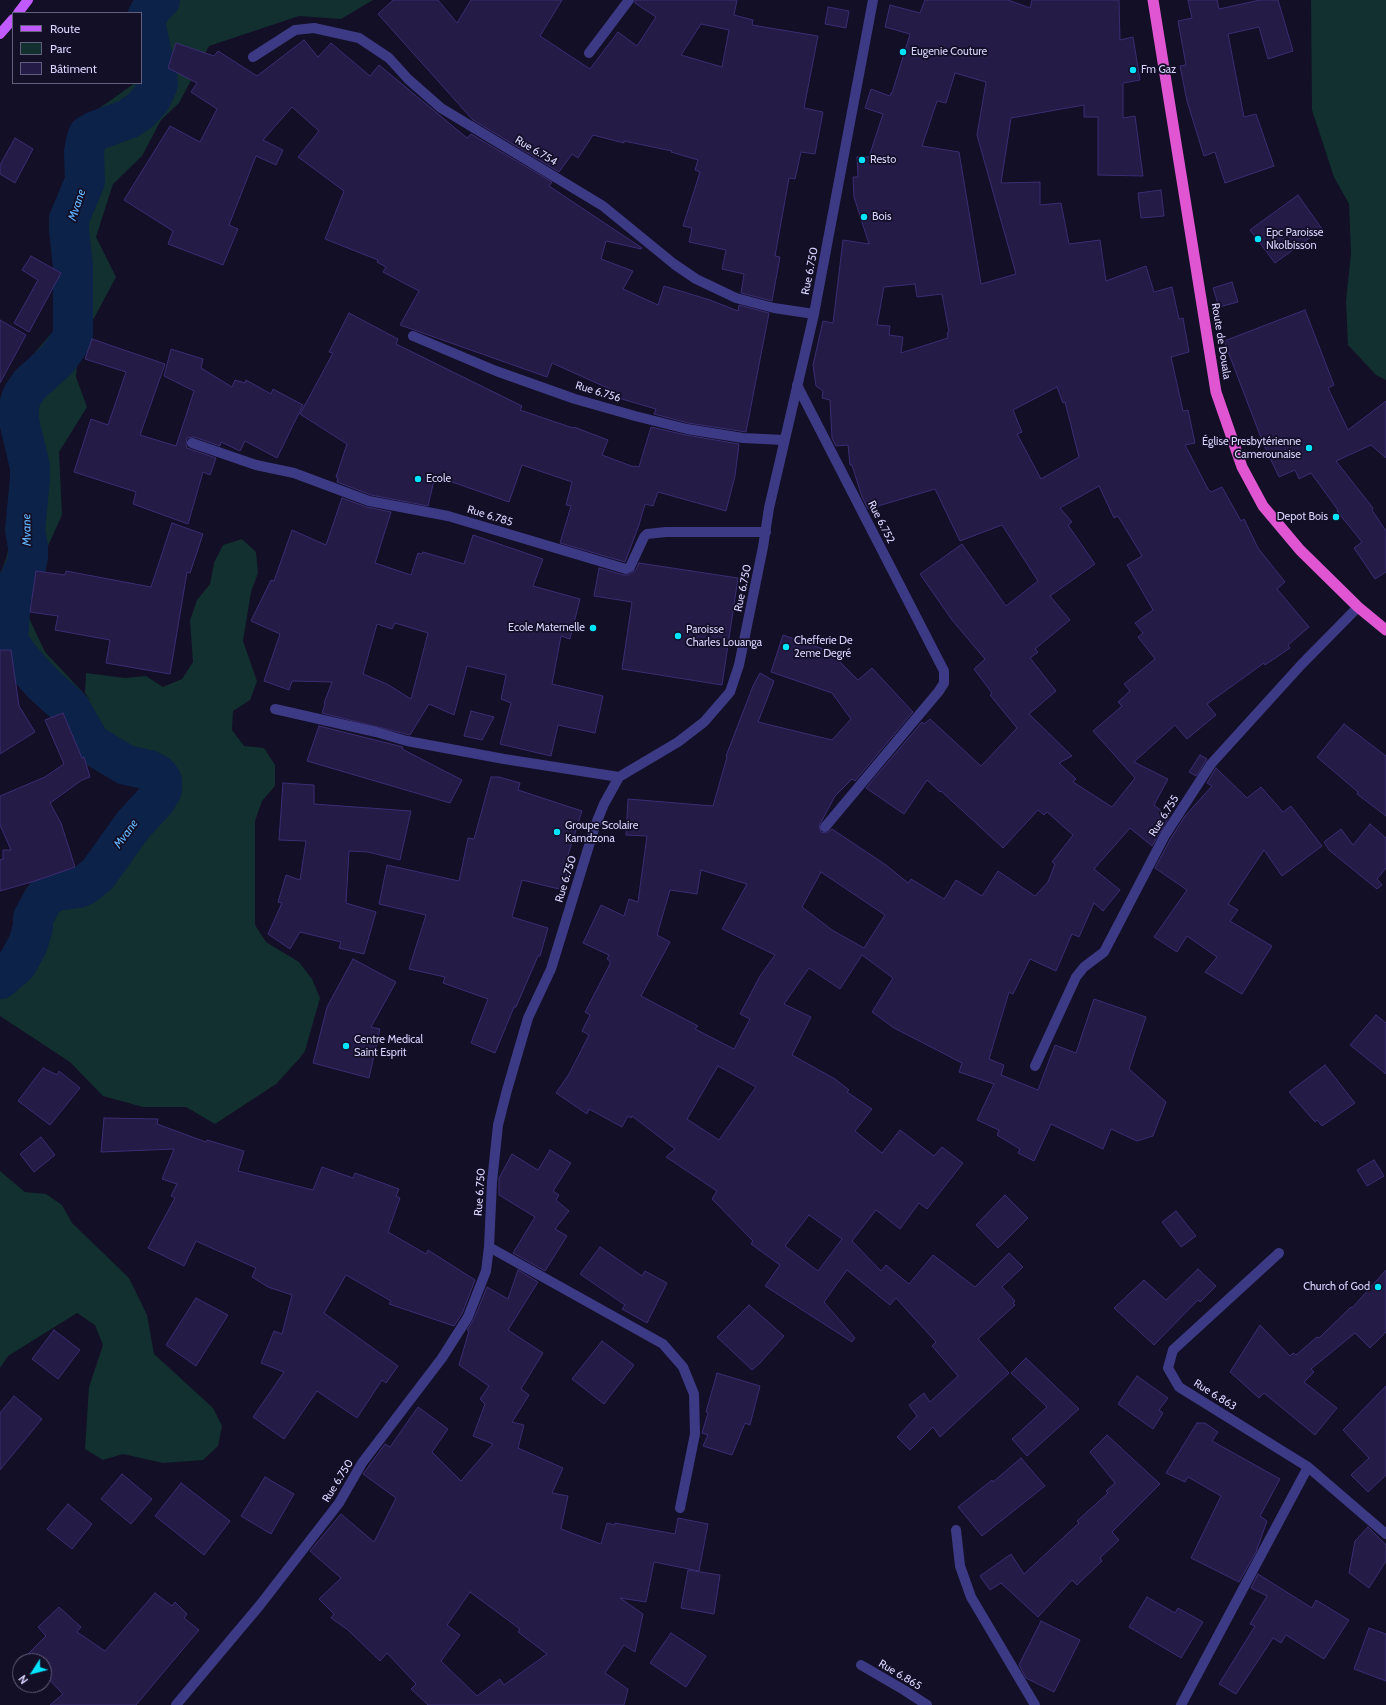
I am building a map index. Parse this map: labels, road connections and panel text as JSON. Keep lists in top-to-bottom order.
{
  "streets": {
    "highway": ["Route de Douala"],
    "street": [
      "Rue 6.754",
      "Rue 6.750",
      "Rue 6.756",
      "Rue 6.785",
      "Rue 6.752",
      "Rue 6.755",
      "Rue 6.863",
      "Rue 6.865"
    ]
  },
  "crossings": [
    ["Rue 6.754", "Rue 6.750"],
    ["Rue 6.750", "Rue 6.756"],
    ["Rue 6.750", "Rue 6.785"],
    ["Rue 6.750", "Rue 6.752"],
    ["Route de Douala", "Rue 6.755"]
  ],
  "water": ["Mvane"],
  "places": [
    "Eugenie Couture",
    "Fm Gaz",
    "Resto",
    "Bois",
    "Epc Paroisse Nkolbisson",
    "Église Presbytérienne Camerounaise",
    "Ecole",
    "Depot Bois",
    "Ecole Maternelle",
    "Paroisse Charles Louanga",
    "Chefferie De 2eme Degré",
    "Groupe Scolaire Kamdzona",
    "Centre Medical Saint Esprit",
    "Church of God"
  ],
  "legend": ["Route", "Parc", "Bâtiment"],
  "north": "bottom left"
}
